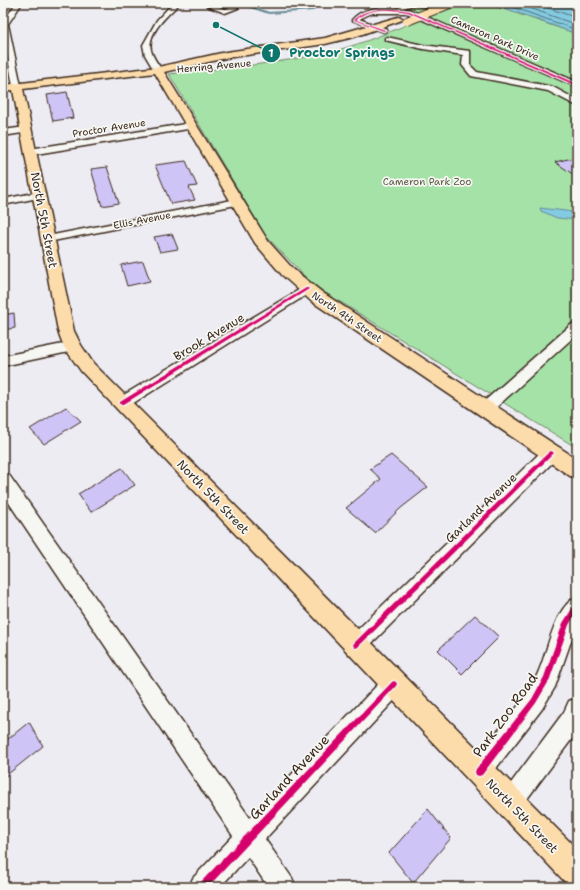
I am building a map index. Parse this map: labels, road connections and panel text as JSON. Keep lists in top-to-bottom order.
{
  "streets": {
    "main road": ["Herring Avenue", "North 5th Street", "North 4th Street"],
    "street": [
      "Cameron Park Drive",
      "Proctor Avenue",
      "Ellis Avenue",
      "Brook Avenue",
      "Garland Avenue",
      "Park Zoo Road"
    ]
  },
  "crossings": [
    ["Cameron Park Drive", "Herring Avenue"],
    ["Herring Avenue", "North 5th Street"],
    ["Herring Avenue", "North 4th Street"],
    ["Proctor Avenue", "North 5th Street"],
    ["Proctor Avenue", "North 4th Street"],
    ["North 5th Street", "Ellis Avenue"],
    ["North 5th Street", "Brook Avenue"],
    ["North 5th Street", "Garland Avenue"],
    ["North 5th Street", "Park Zoo Road"],
    ["Ellis Avenue", "North 4th Street"],
    ["North 4th Street", "Brook Avenue"],
    ["North 4th Street", "Garland Avenue"]
  ],
  "parks": ["Cameron Park Zoo"],
  "places": ["Proctor Springs"]
}
